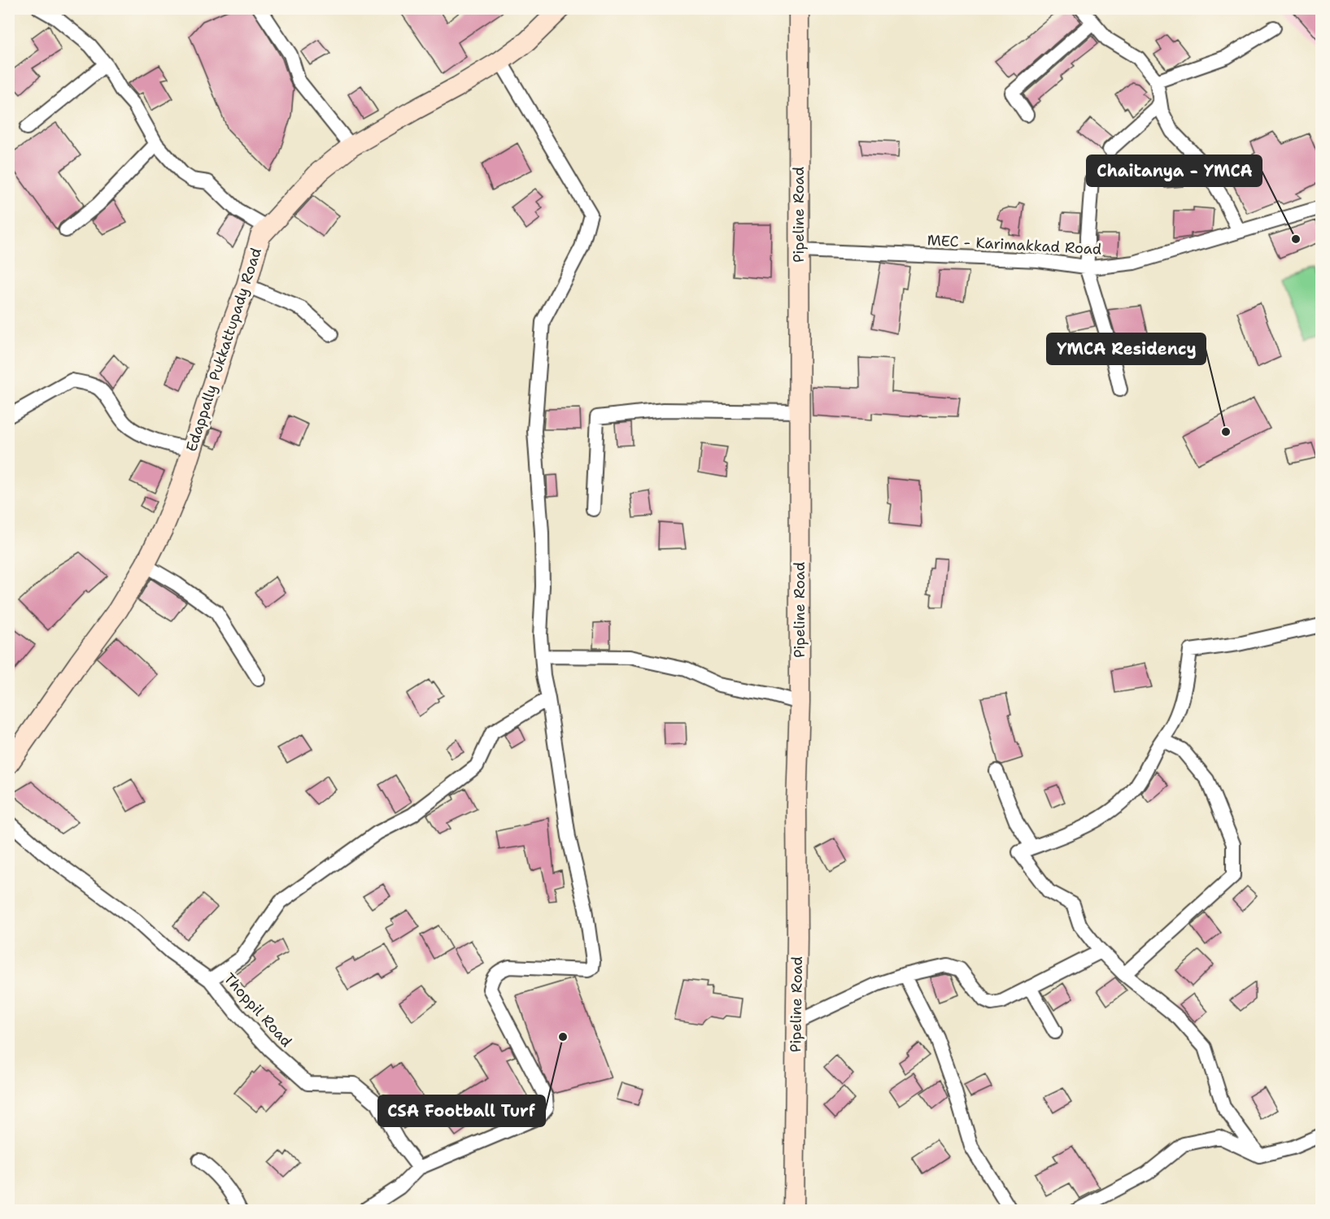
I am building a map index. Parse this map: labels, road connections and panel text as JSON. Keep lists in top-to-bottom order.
{
  "streets": {
    "street": [
      "Pipeline Road",
      "MEC - Karimakkad Road",
      "Edappally Pukkattupady Road",
      "Thoppil Road"
    ]
  },
  "crossings": [
    ["Pipeline Road", "MEC - Karimakkad Road"]
  ],
  "places": ["Chaitanya - YMCA", "YMCA Residency", "CSA Football Turf"]
}
